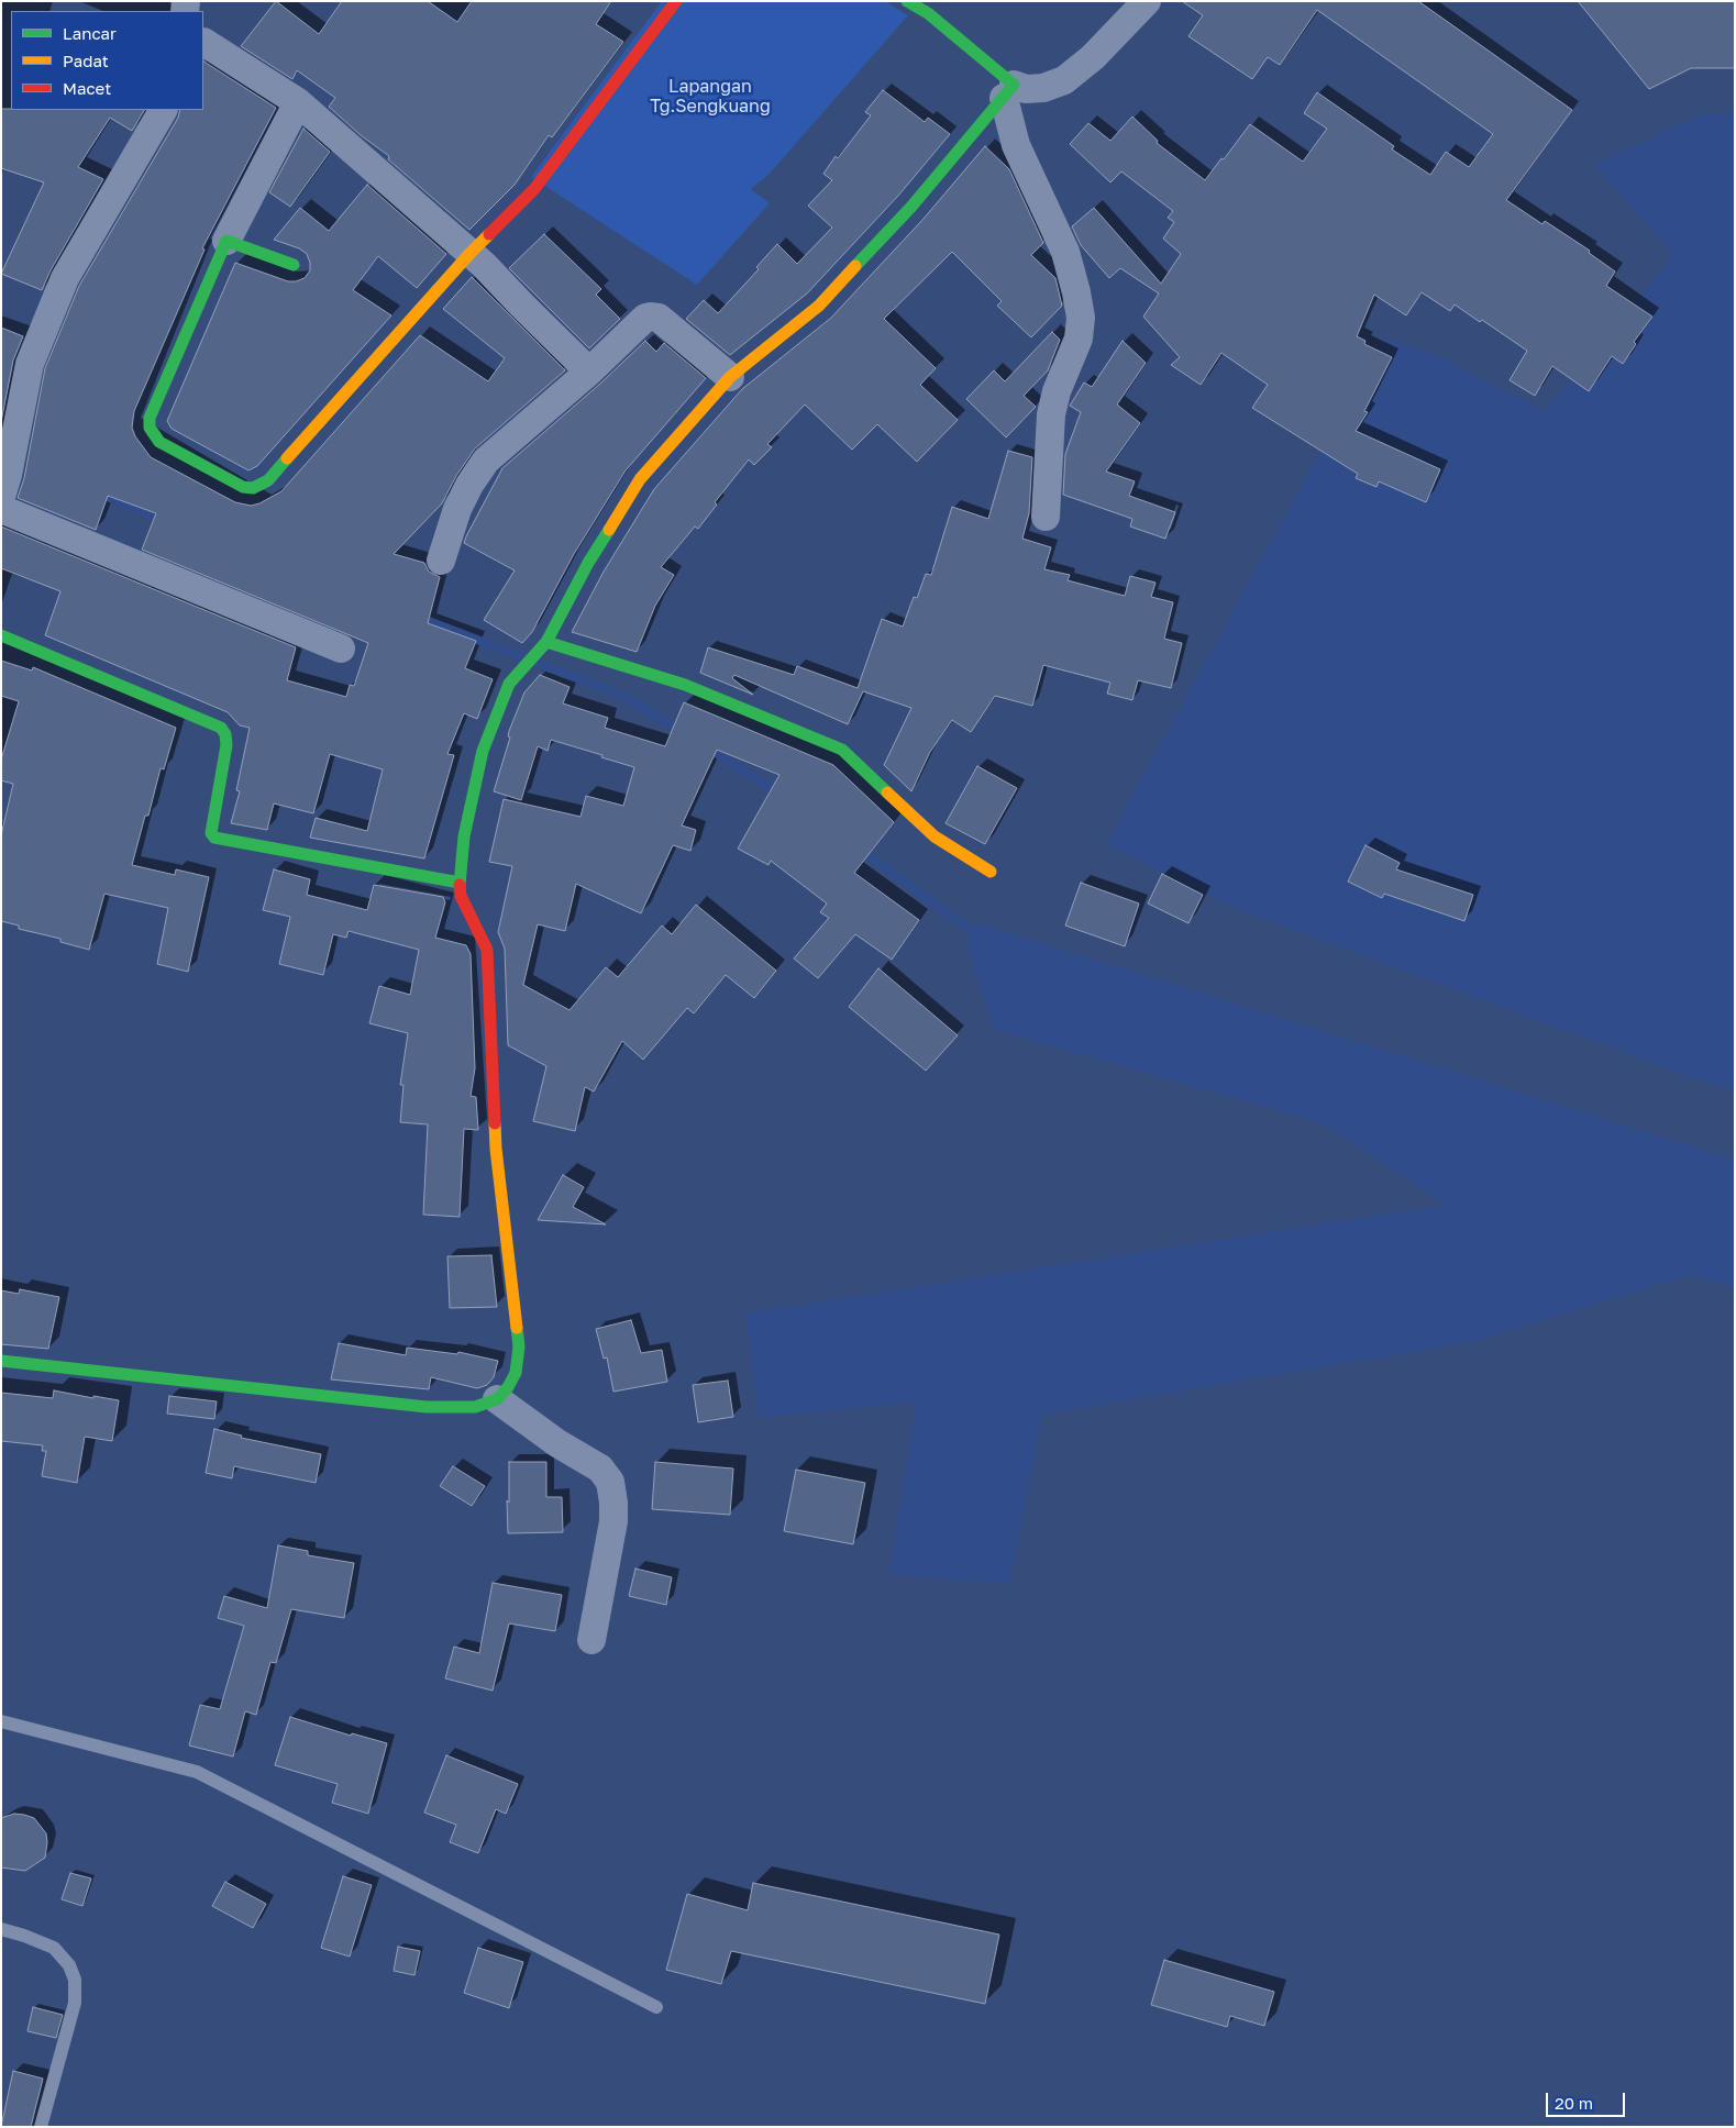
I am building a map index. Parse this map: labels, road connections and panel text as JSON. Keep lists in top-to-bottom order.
{
  "parks": ["Lapangan Tg.Sengkuang"],
  "legend": ["Lancar", "Padat", "Macet"],
  "scale_bar": "20 m"
}
